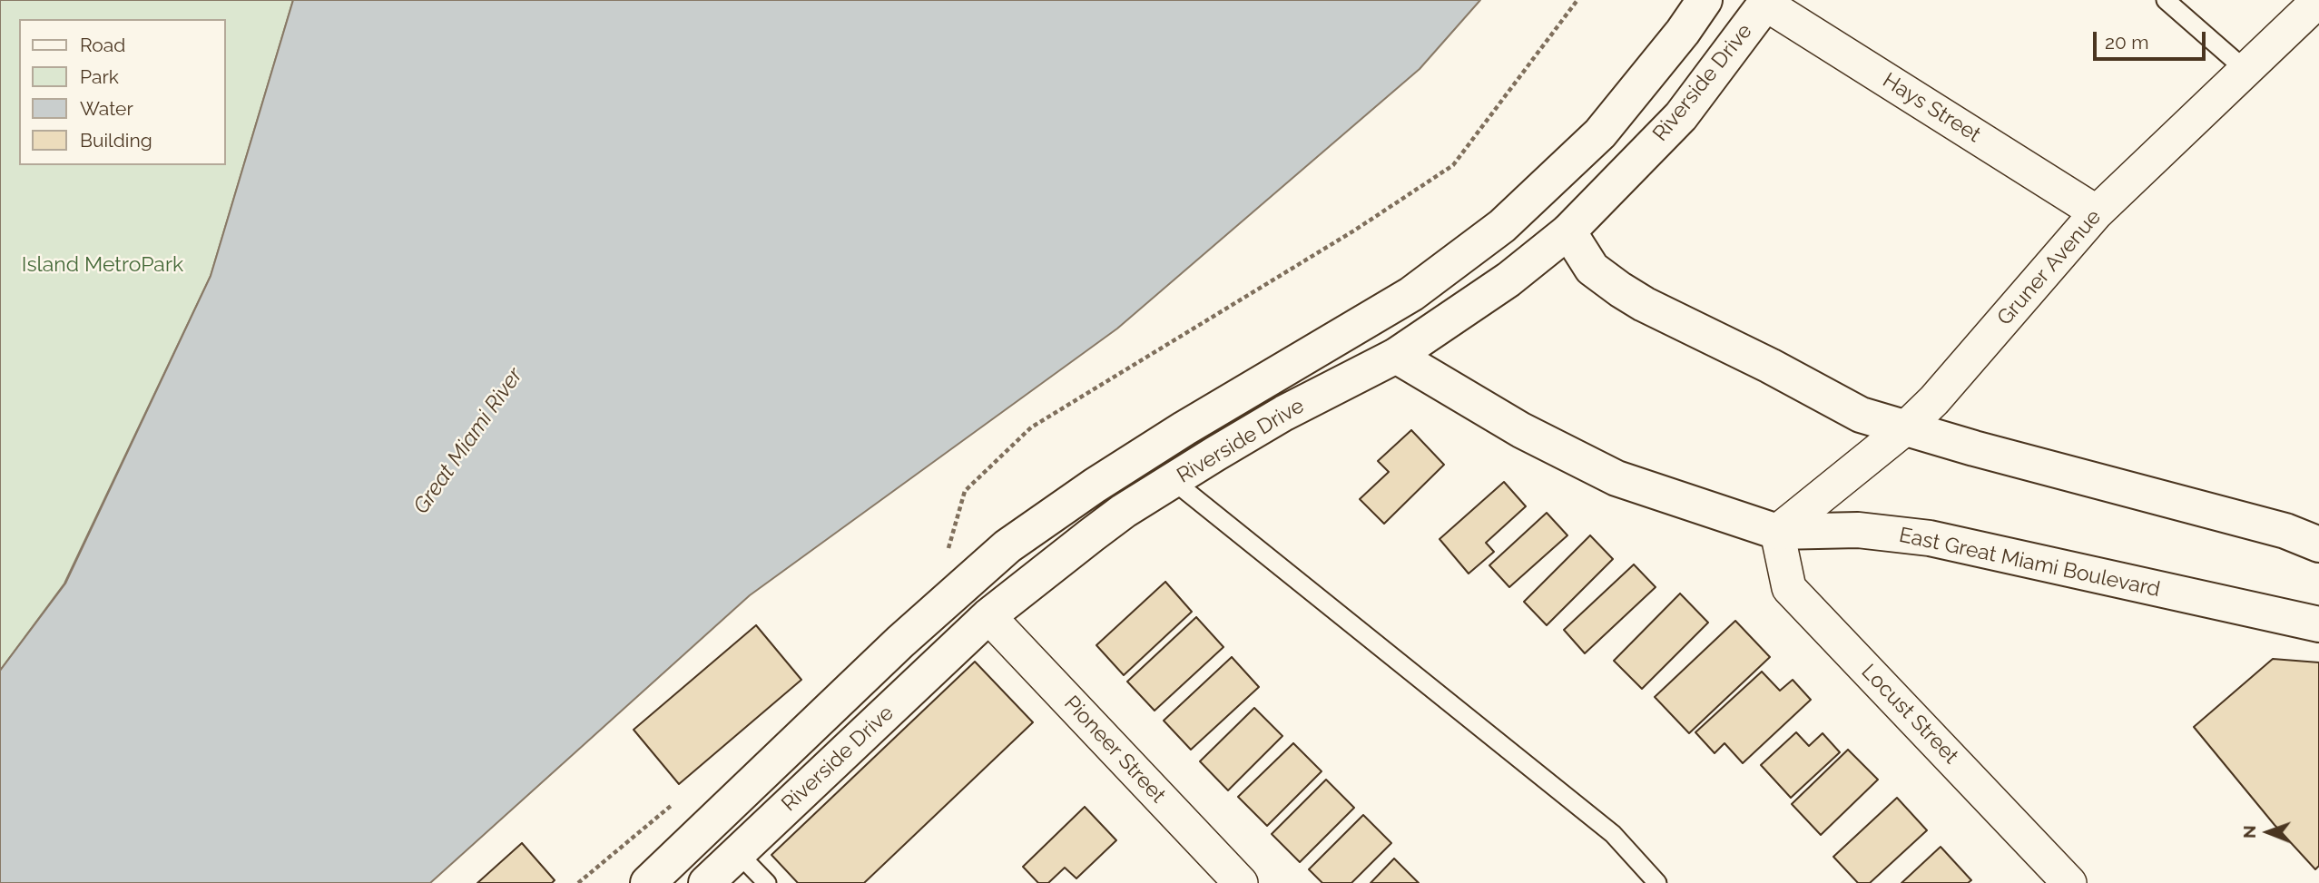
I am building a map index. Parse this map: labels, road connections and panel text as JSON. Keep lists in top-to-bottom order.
{
  "streets": {
    "main road": ["Riverside Drive", "East Great Miami Boulevard"],
    "street": [
      "Hays Street",
      "Gruner Avenue",
      "Locust Street",
      "Pioneer Street"
    ]
  },
  "crossings": [
    ["Riverside Drive", "Hays Street"],
    ["Riverside Drive", "East Great Miami Boulevard"],
    ["Riverside Drive", "Pioneer Street"],
    ["Hays Street", "Gruner Avenue"],
    ["Gruner Avenue", "East Great Miami Boulevard"],
    ["Gruner Avenue", "Locust Street"],
    ["East Great Miami Boulevard", "Locust Street"]
  ],
  "water": ["Great Miami River"],
  "parks": ["Island MetroPark"],
  "legend": [
    "Road",
    "Park",
    "Water",
    "Building"
  ],
  "scale_bar": "20 m",
  "north": "left"
}
